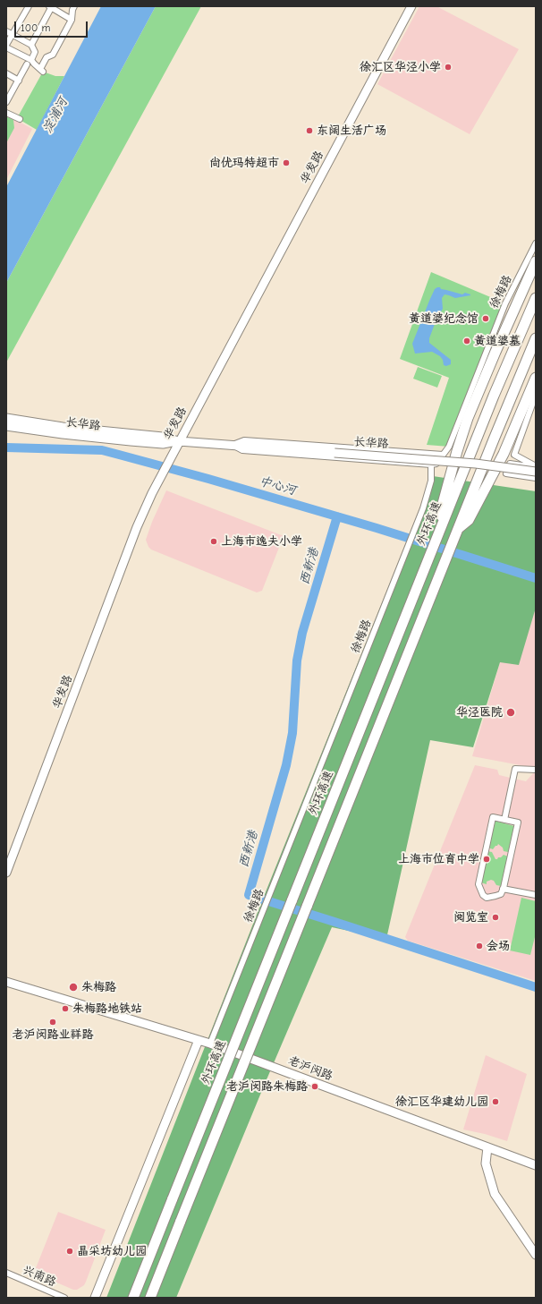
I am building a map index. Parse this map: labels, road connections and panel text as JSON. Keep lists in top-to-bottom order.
{
  "streets": {
    "highway": ["外环高速"],
    "street": [
      "华发路",
      "徐梅路",
      "长华路",
      "老沪闵路",
      "兴南路"
    ]
  },
  "crossings": [
    ["华发路", "长华路"],
    ["徐梅路", "长华路"],
    ["徐梅路", "老沪闵路"]
  ],
  "water": ["淀浦河", "中心河", "西新港"],
  "places": [
    "徐汇区华泾小学",
    "东阔生活广场",
    "尚优玛特超市",
    "黄道婆纪念馆",
    "黄道婆墓",
    "上海市逸夫小学",
    "华泾医院",
    "上海市位育中学",
    "阅览室",
    "会场",
    "朱梅路",
    "朱梅路地铁站",
    "老沪闵路业祥路",
    "老沪闵路朱梅路",
    "徐汇区华建幼儿园",
    "晶采坊幼儿园"
  ],
  "scale_bar": "100 m"
}
